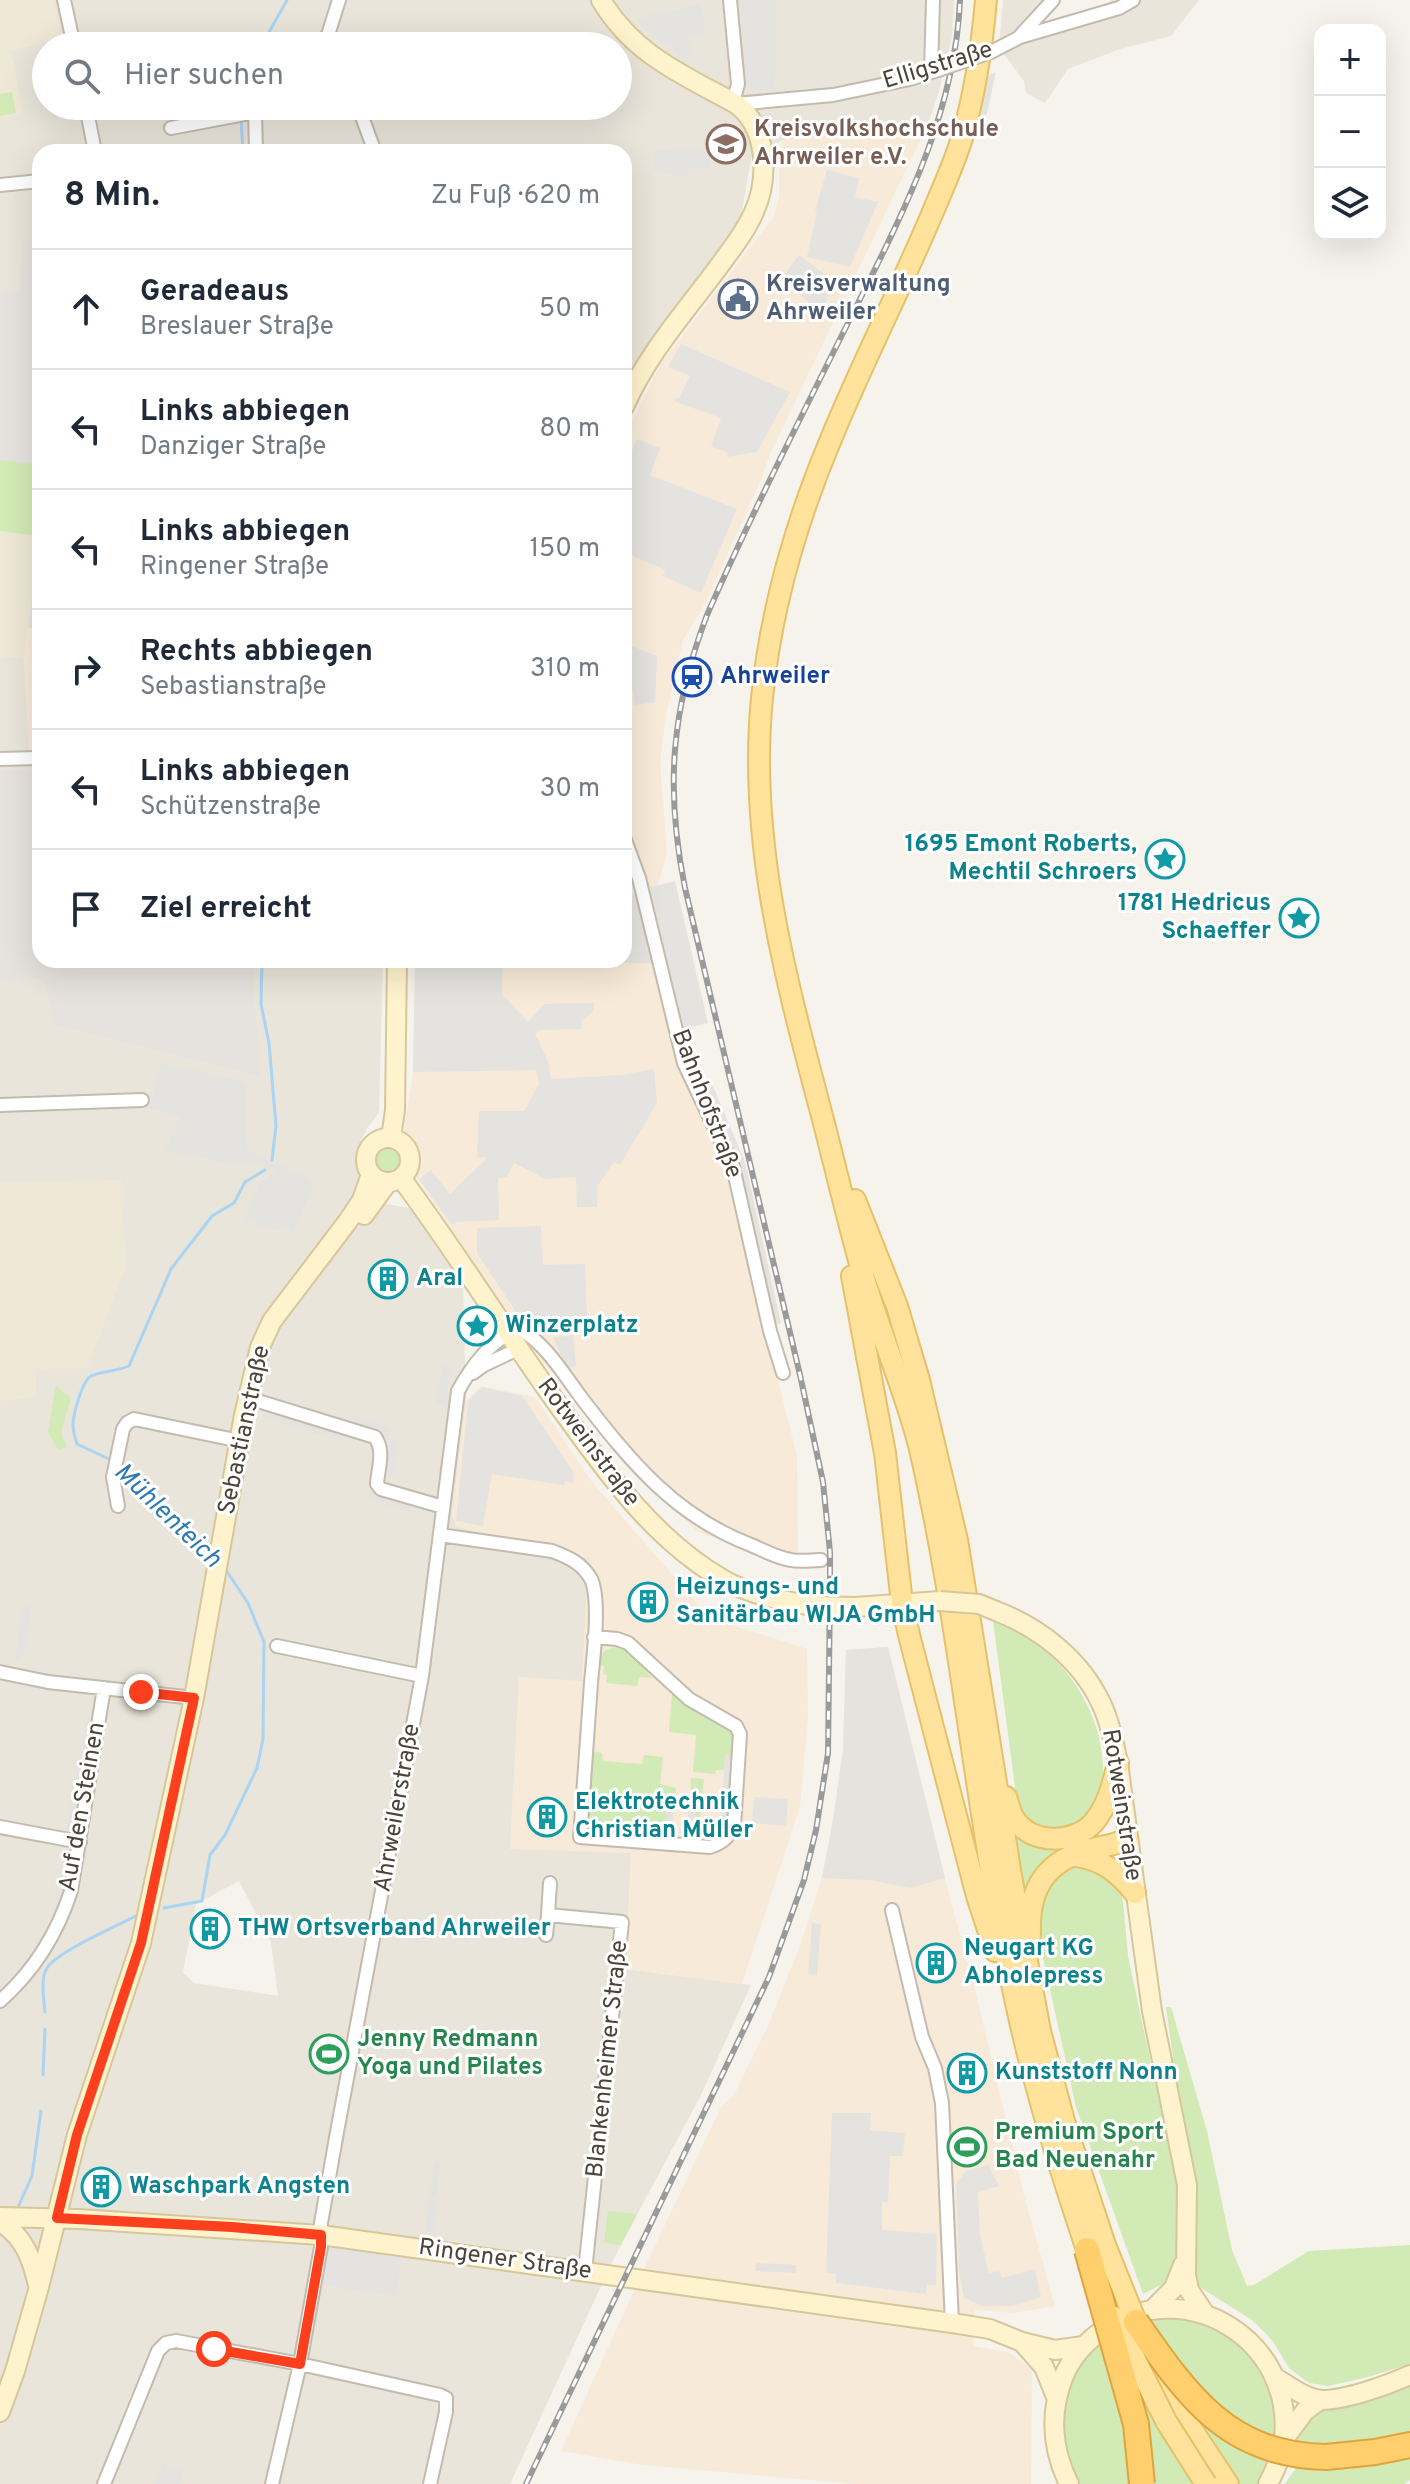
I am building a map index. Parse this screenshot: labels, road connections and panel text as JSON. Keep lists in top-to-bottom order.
{
  "streets": {
    "main road": ["Sebastianstraße", "Rotweinstraße", "Ringener Straße"],
    "street": [
      "Elligstraße",
      "Bahnhofstraße",
      "Auf den Steinen",
      "Ahrweilerstraße",
      "Blankenheimer Straße"
    ]
  },
  "crossings": [
    ["Sebastianstraße", "Rotweinstraße"],
    ["Sebastianstraße", "Ringener Straße"],
    ["Rotweinstraße", "Ahrweilerstraße"],
    ["Ahrweilerstraße", "Ringener Straße"],
    ["Blankenheimer Straße", "Ringener Straße"]
  ],
  "water": ["Mühlenteich"],
  "places": {
    "school or university": ["Kreisvolkshochschule Ahrweiler e.V."],
    "public building": ["Kreisverwaltung Ahrweiler"],
    "station": ["Ahrweiler"],
    "place": ["1695 Emont Roberts, Mechtil Schroers", "1781 Hedricus Schaeffer", "Winzerplatz"],
    "building": [
      "Aral",
      "Heizungs- und Sanitärbau WIJA GmbH",
      "Elektrotechnik Christian Müller",
      "THW Ortsverband Ahrweiler",
      "Neugart KG Abholepress",
      "Kunststoff Nonn",
      "Waschpark Angsten"
    ],
    "sports": ["Jenny Redmann Yoga und Pilates", "Premium Sport Bad Neuenahr"]
  },
  "page": {
    "map_buttons": ["+", "−"],
    "search": "Hier suchen",
    "heading": ["8 Min.", "Zu Fuß · 620 m"],
    "list": [
      ["Geradeaus", "Breslauer Straße", "50 m"],
      ["Links abbiegen", "Danziger Straße", "80 m"],
      ["Links abbiegen", "Ringener Straße", "150 m"],
      ["Rechts abbiegen", "Sebastianstraße", "310 m"],
      ["Links abbiegen", "Schützenstraße", "30 m"],
      "Ziel erreicht"
    ]
  }
}
